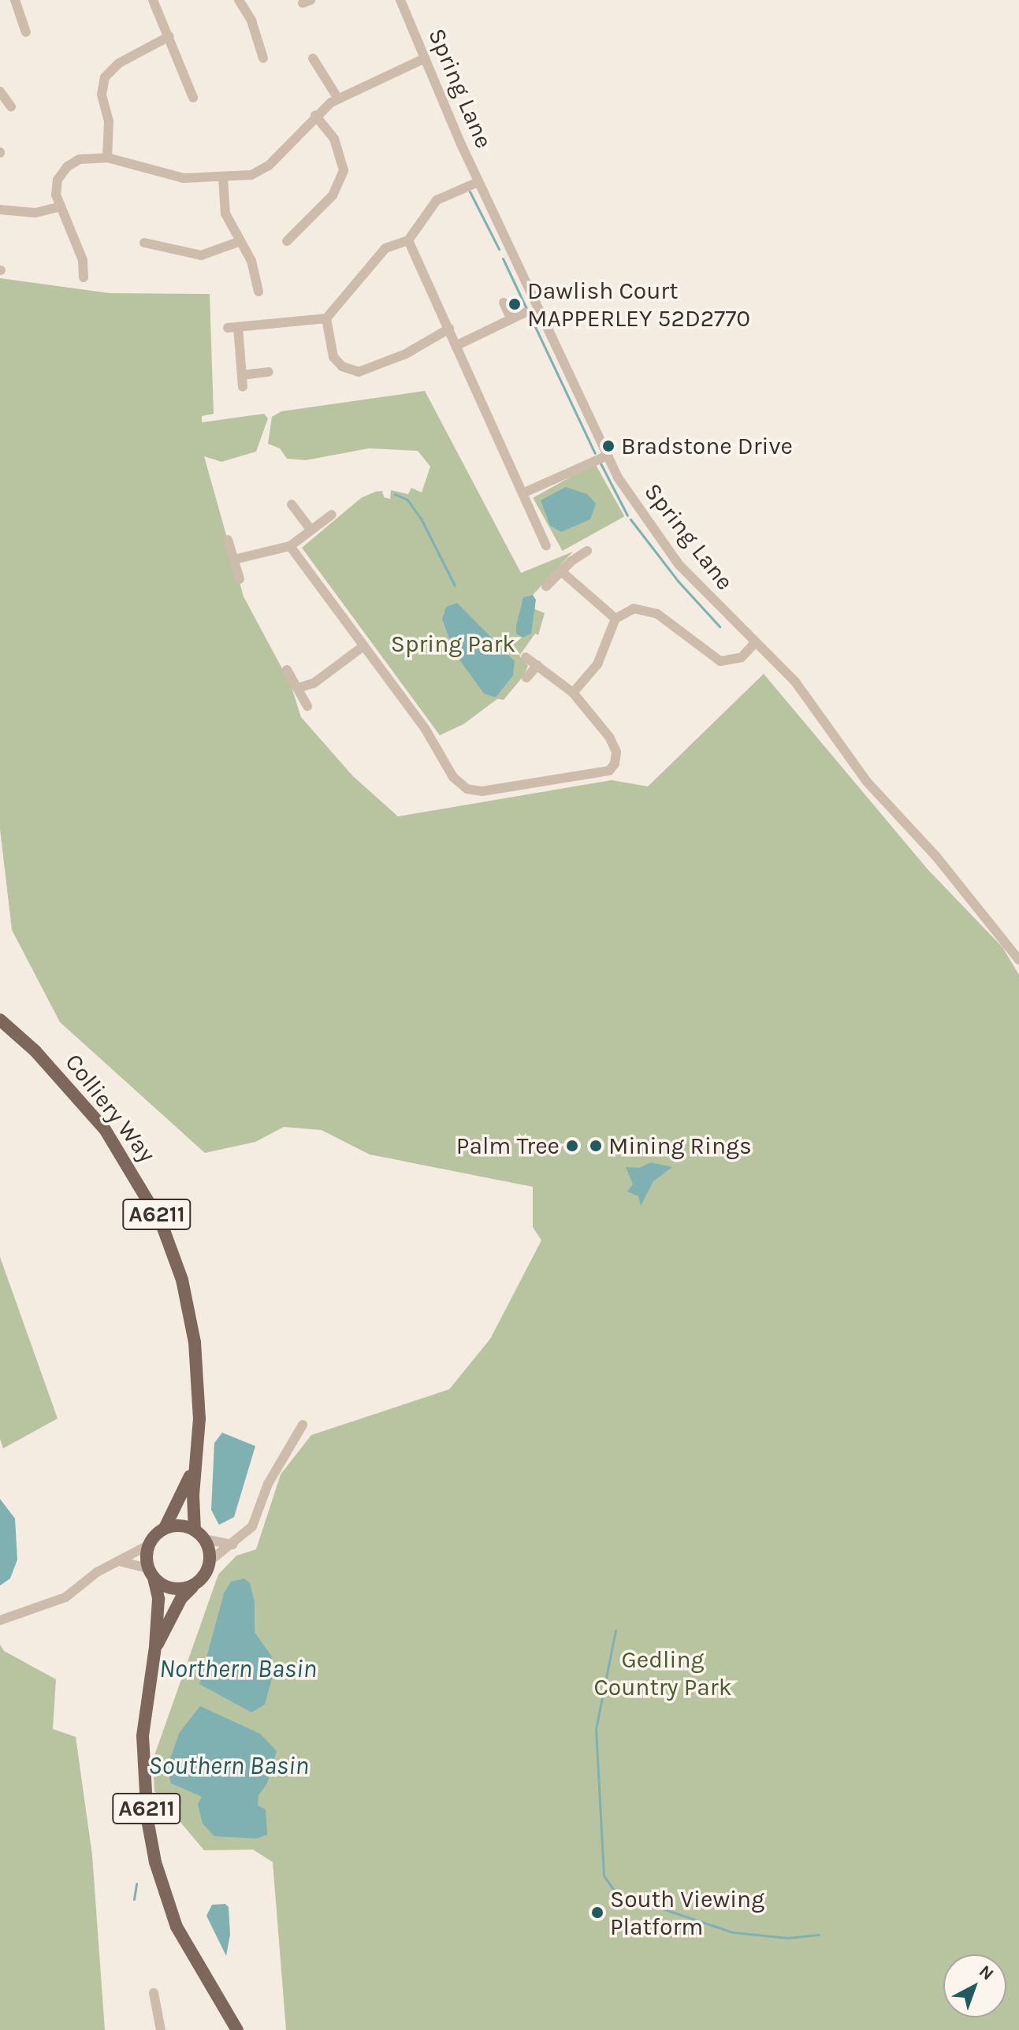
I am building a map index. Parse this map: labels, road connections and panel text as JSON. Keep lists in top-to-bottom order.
{
  "streets": {
    "main road": ["Colliery Way", "A6211"],
    "street": ["Spring Lane"]
  },
  "crossings": [
    ["Colliery Way", "A6211"]
  ],
  "water": ["Northern Basin", "Southern Basin"],
  "parks": ["Spring Park", "Gedling Country Park"],
  "places": [
    "Dawlish Court MAPPERLEY 52D2770",
    "Bradstone Drive",
    "Palm Tree",
    "Mining Rings",
    "South Viewing Platform"
  ],
  "north": "top right"
}
